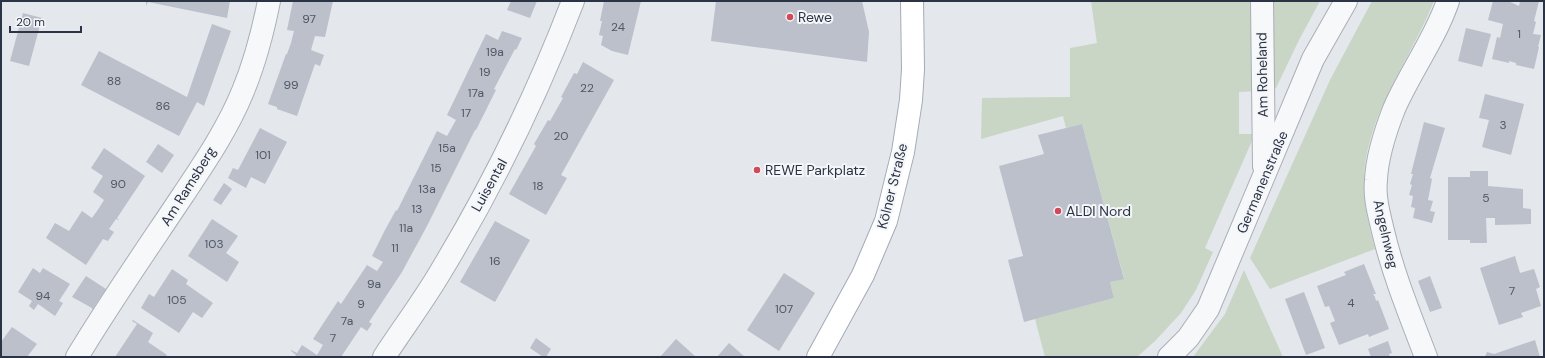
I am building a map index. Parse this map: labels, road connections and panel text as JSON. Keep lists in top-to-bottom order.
{
  "streets": {
    "main road": ["Kölner Straße"],
    "street": [
      "Am Roheland",
      "Germanenstraße",
      "Luisental",
      "Am Ramsberg",
      "Angelnweg"
    ]
  },
  "crossings": [
    ["Am Roheland", "Germanenstraße"]
  ],
  "places": ["Rewe", "REWE Parkplatz", "ALDI Nord"],
  "house_numbers": [
    "97",
    "24",
    "1",
    "19a",
    "19",
    "88",
    "99",
    "22",
    "17a",
    "86",
    "17",
    "3",
    "20",
    "15a",
    "101",
    "15",
    "90",
    "18",
    "13a",
    "5",
    "13",
    "11a",
    "103",
    "11",
    "16",
    "9a",
    "7",
    "94",
    "105",
    "4",
    "9",
    "107",
    "7a",
    "7"
  ],
  "scale_bar": "20 m"
}
